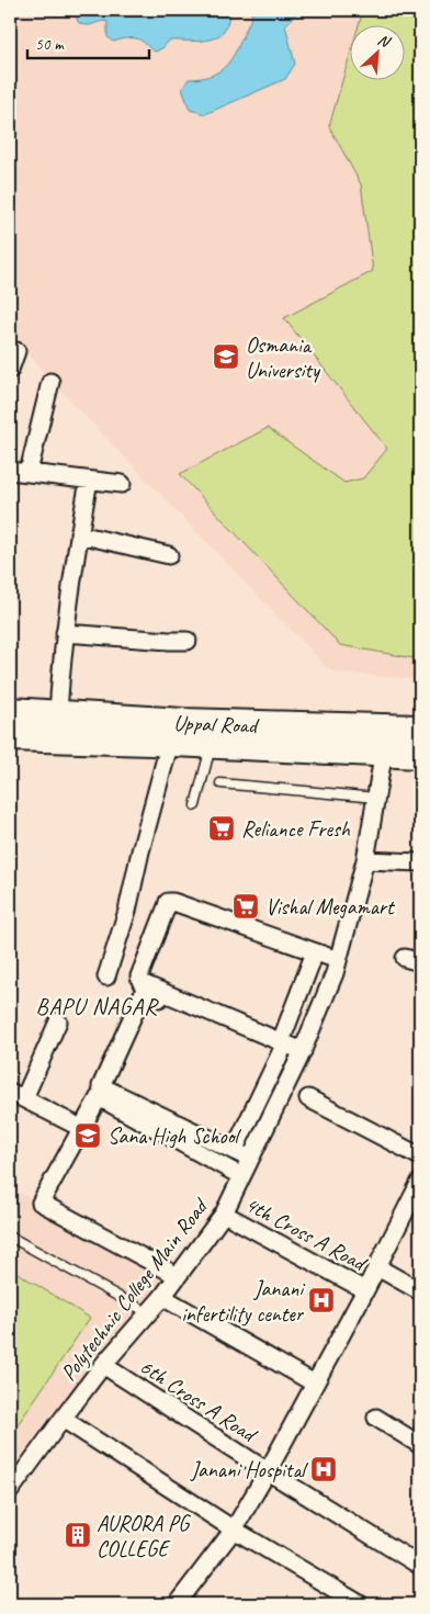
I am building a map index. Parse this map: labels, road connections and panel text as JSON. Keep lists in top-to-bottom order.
{
  "streets": {
    "highway": ["Uppal Road"],
    "street": ["4th Cross A Road", "Polytechnic College Main Road", "6th Cross A Road"]
  },
  "crossings": [
    ["Uppal Road", "Polytechnic College Main Road"],
    ["4th Cross A Road", "Polytechnic College Main Road"],
    ["Polytechnic College Main Road", "6th Cross A Road"]
  ],
  "districts": ["BAPU NAGAR"],
  "places": {
    "school or university": ["Osmania University", "Sana High School"],
    "supermarket": ["Reliance Fresh", "Vishal Megamart"],
    "hospital": ["Janani infertility center", "Janani Hospital"],
    "building": ["AURORA PG COLLEGE"]
  },
  "scale_bar": "50 m",
  "north": "top right"
}
